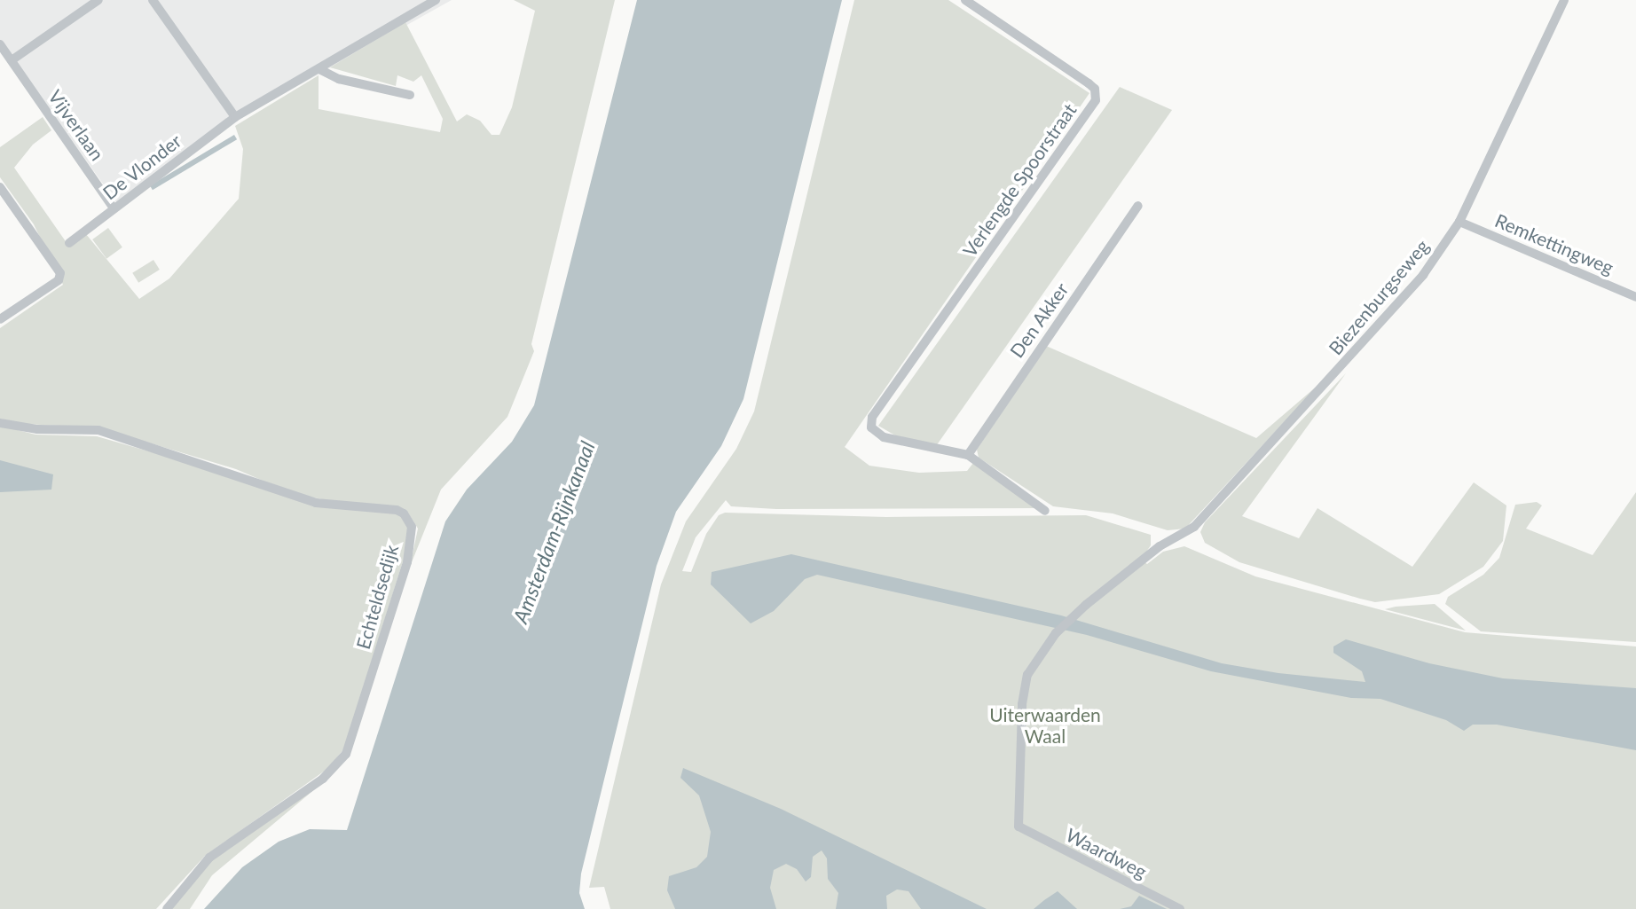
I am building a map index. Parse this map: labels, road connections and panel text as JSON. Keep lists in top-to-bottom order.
{
  "streets": {
    "street": [
      "Vijverlaan",
      "De Vlonder",
      "Verlengde Spoorstraat",
      "Remkettingweg",
      "Biezenburgseweg",
      "Den Akker",
      "Echteldsedijk",
      "Waardweg"
    ]
  },
  "crossings": [
    ["Vijverlaan", "De Vlonder"],
    ["Verlengde Spoorstraat", "Den Akker"],
    ["Remkettingweg", "Biezenburgseweg"],
    ["Biezenburgseweg", "Waardweg"]
  ],
  "water": ["Amsterdam-Rijnkanaal"],
  "parks": ["Uiterwaarden Waal"]
}
